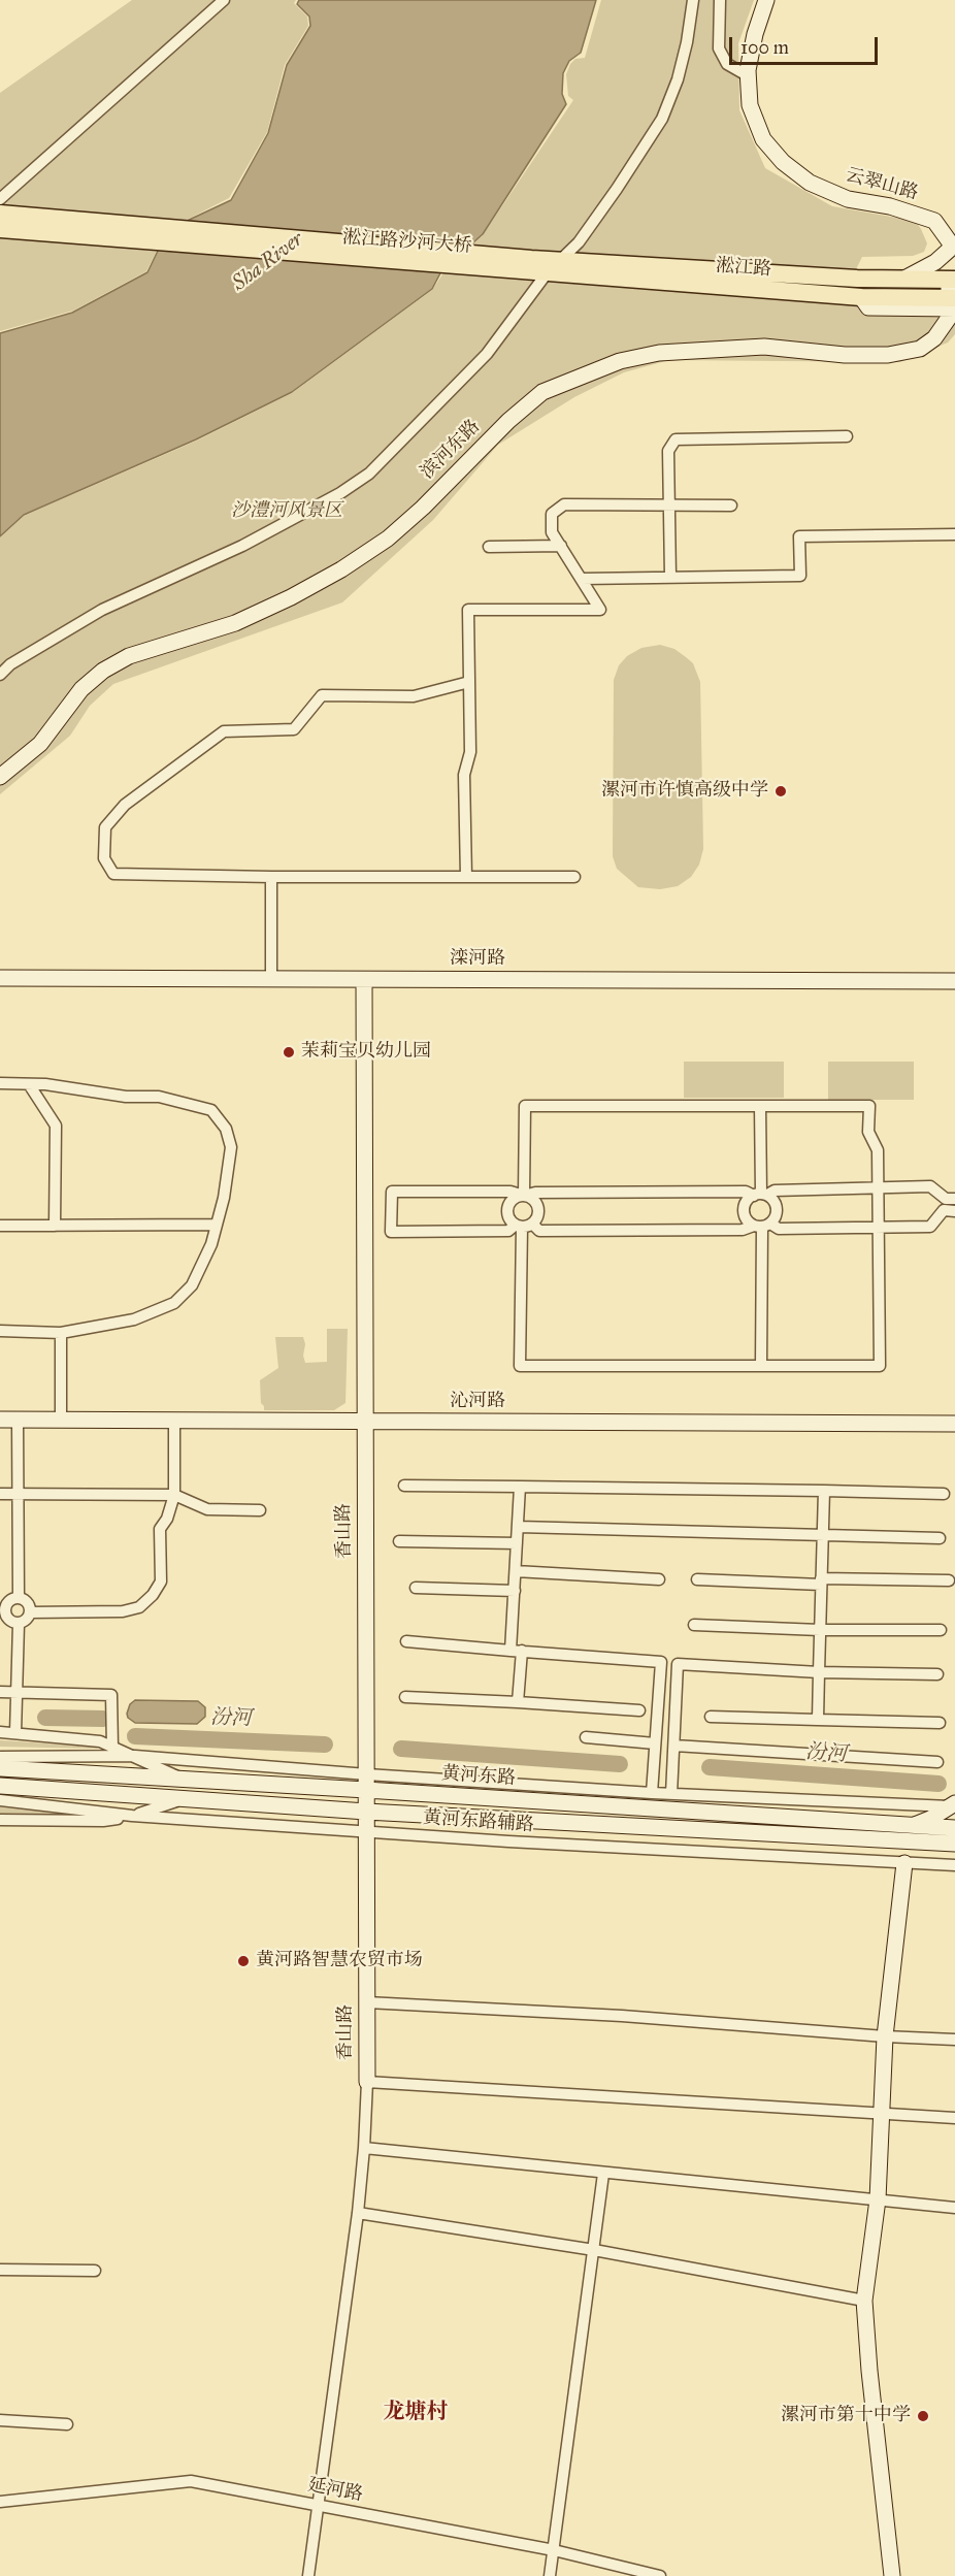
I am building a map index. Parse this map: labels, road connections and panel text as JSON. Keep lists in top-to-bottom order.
{
  "streets": {
    "main road": ["淞江路沙河大桥", "淞江路"],
    "street": [
      "云翠山路",
      "滨河东路",
      "滦河路",
      "沁河路",
      "香山路",
      "黄河东路",
      "黄河东路辅路",
      "延河路"
    ]
  },
  "crossings": [
    ["淞江路沙河大桥", "淞江路"],
    ["淞江路", "滨河东路"],
    ["滦河路", "香山路"],
    ["沁河路", "香山路"],
    ["香山路", "黄河东路"],
    ["香山路", "黄河东路辅路"]
  ],
  "districts": ["龙塘村"],
  "water": ["Sha River", "汾河"],
  "parks": ["沙澧河风景区"],
  "places": [
    "漯河市许慎高级中学",
    "茉莉宝贝幼儿园",
    "黄河路智慧农贸市场",
    "漯河市第十中学"
  ],
  "scale_bar": "100 m"
}
